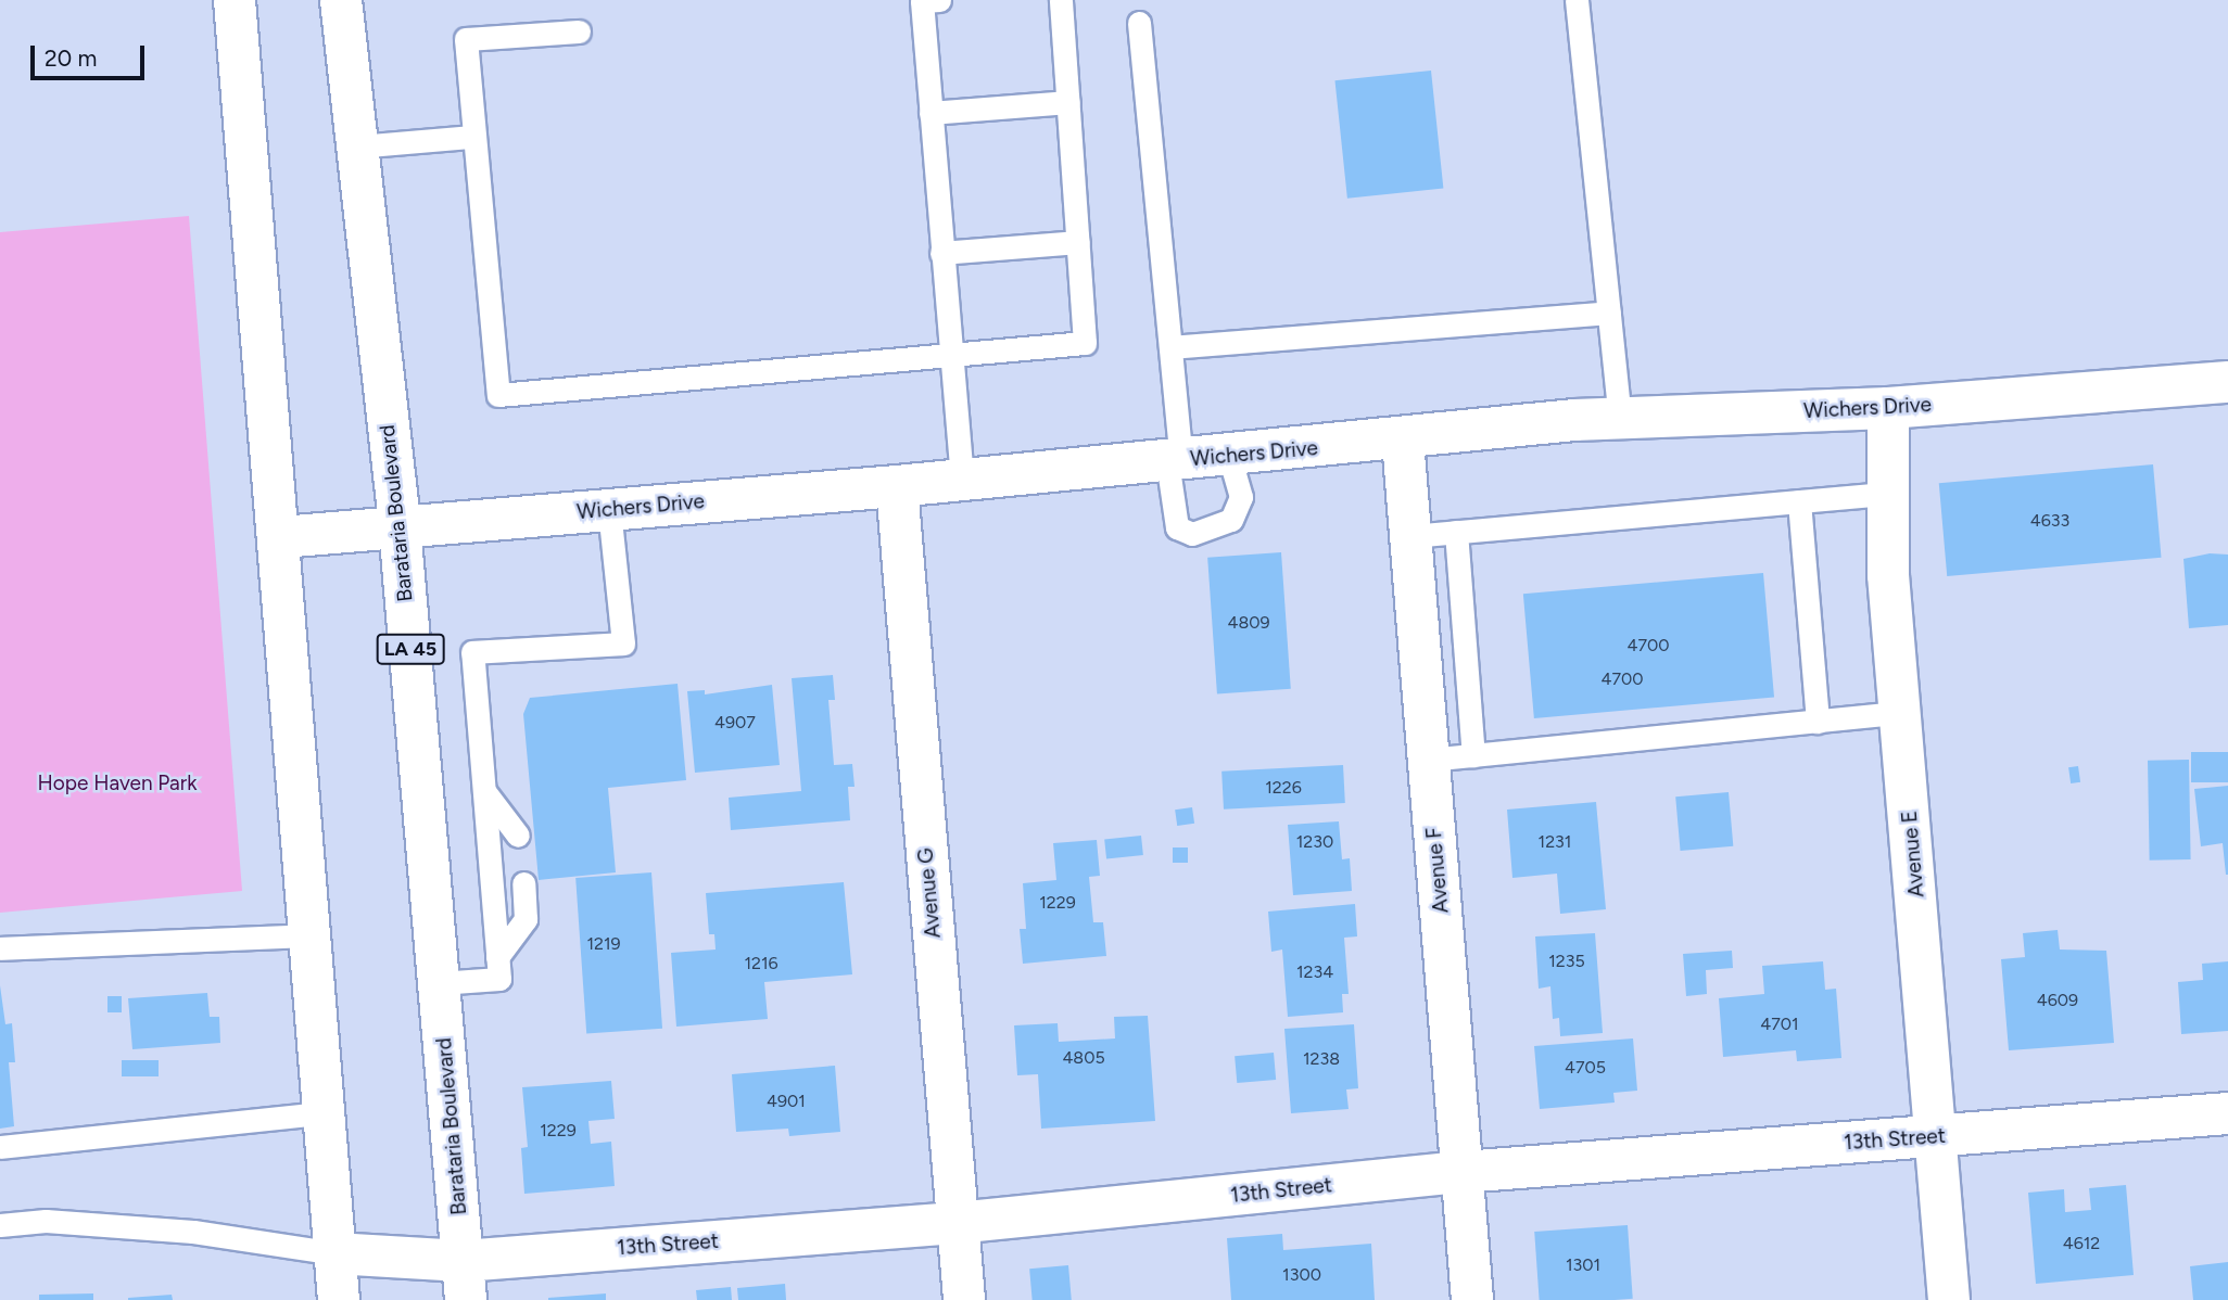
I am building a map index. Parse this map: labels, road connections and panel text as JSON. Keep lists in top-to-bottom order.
{
  "streets": {
    "street": [
      "Wichers Drive",
      "Barataria Boulevard",
      "LA 45",
      "Avenue E",
      "Avenue F",
      "Avenue G",
      "13th Street"
    ]
  },
  "crossings": [
    ["Wichers Drive", "Barataria Boulevard"],
    ["Wichers Drive", "Avenue E"],
    ["Wichers Drive", "Avenue F"],
    ["Wichers Drive", "Avenue G"],
    ["Barataria Boulevard", "13th Street"],
    ["Avenue E", "13th Street"],
    ["Avenue F", "13th Street"],
    ["Avenue G", "13th Street"]
  ],
  "parks": ["Hope Haven Park"],
  "house_numbers": [
    "4633",
    "4809",
    "4700",
    "4700",
    "4907",
    "1226",
    "1230",
    "1231",
    "1229",
    "1219",
    "1235",
    "1216",
    "1234",
    "4609",
    "4701",
    "4805",
    "1238",
    "4705",
    "4901",
    "1229",
    "4612",
    "1301",
    "1300"
  ],
  "scale_bar": "20 m"
}
